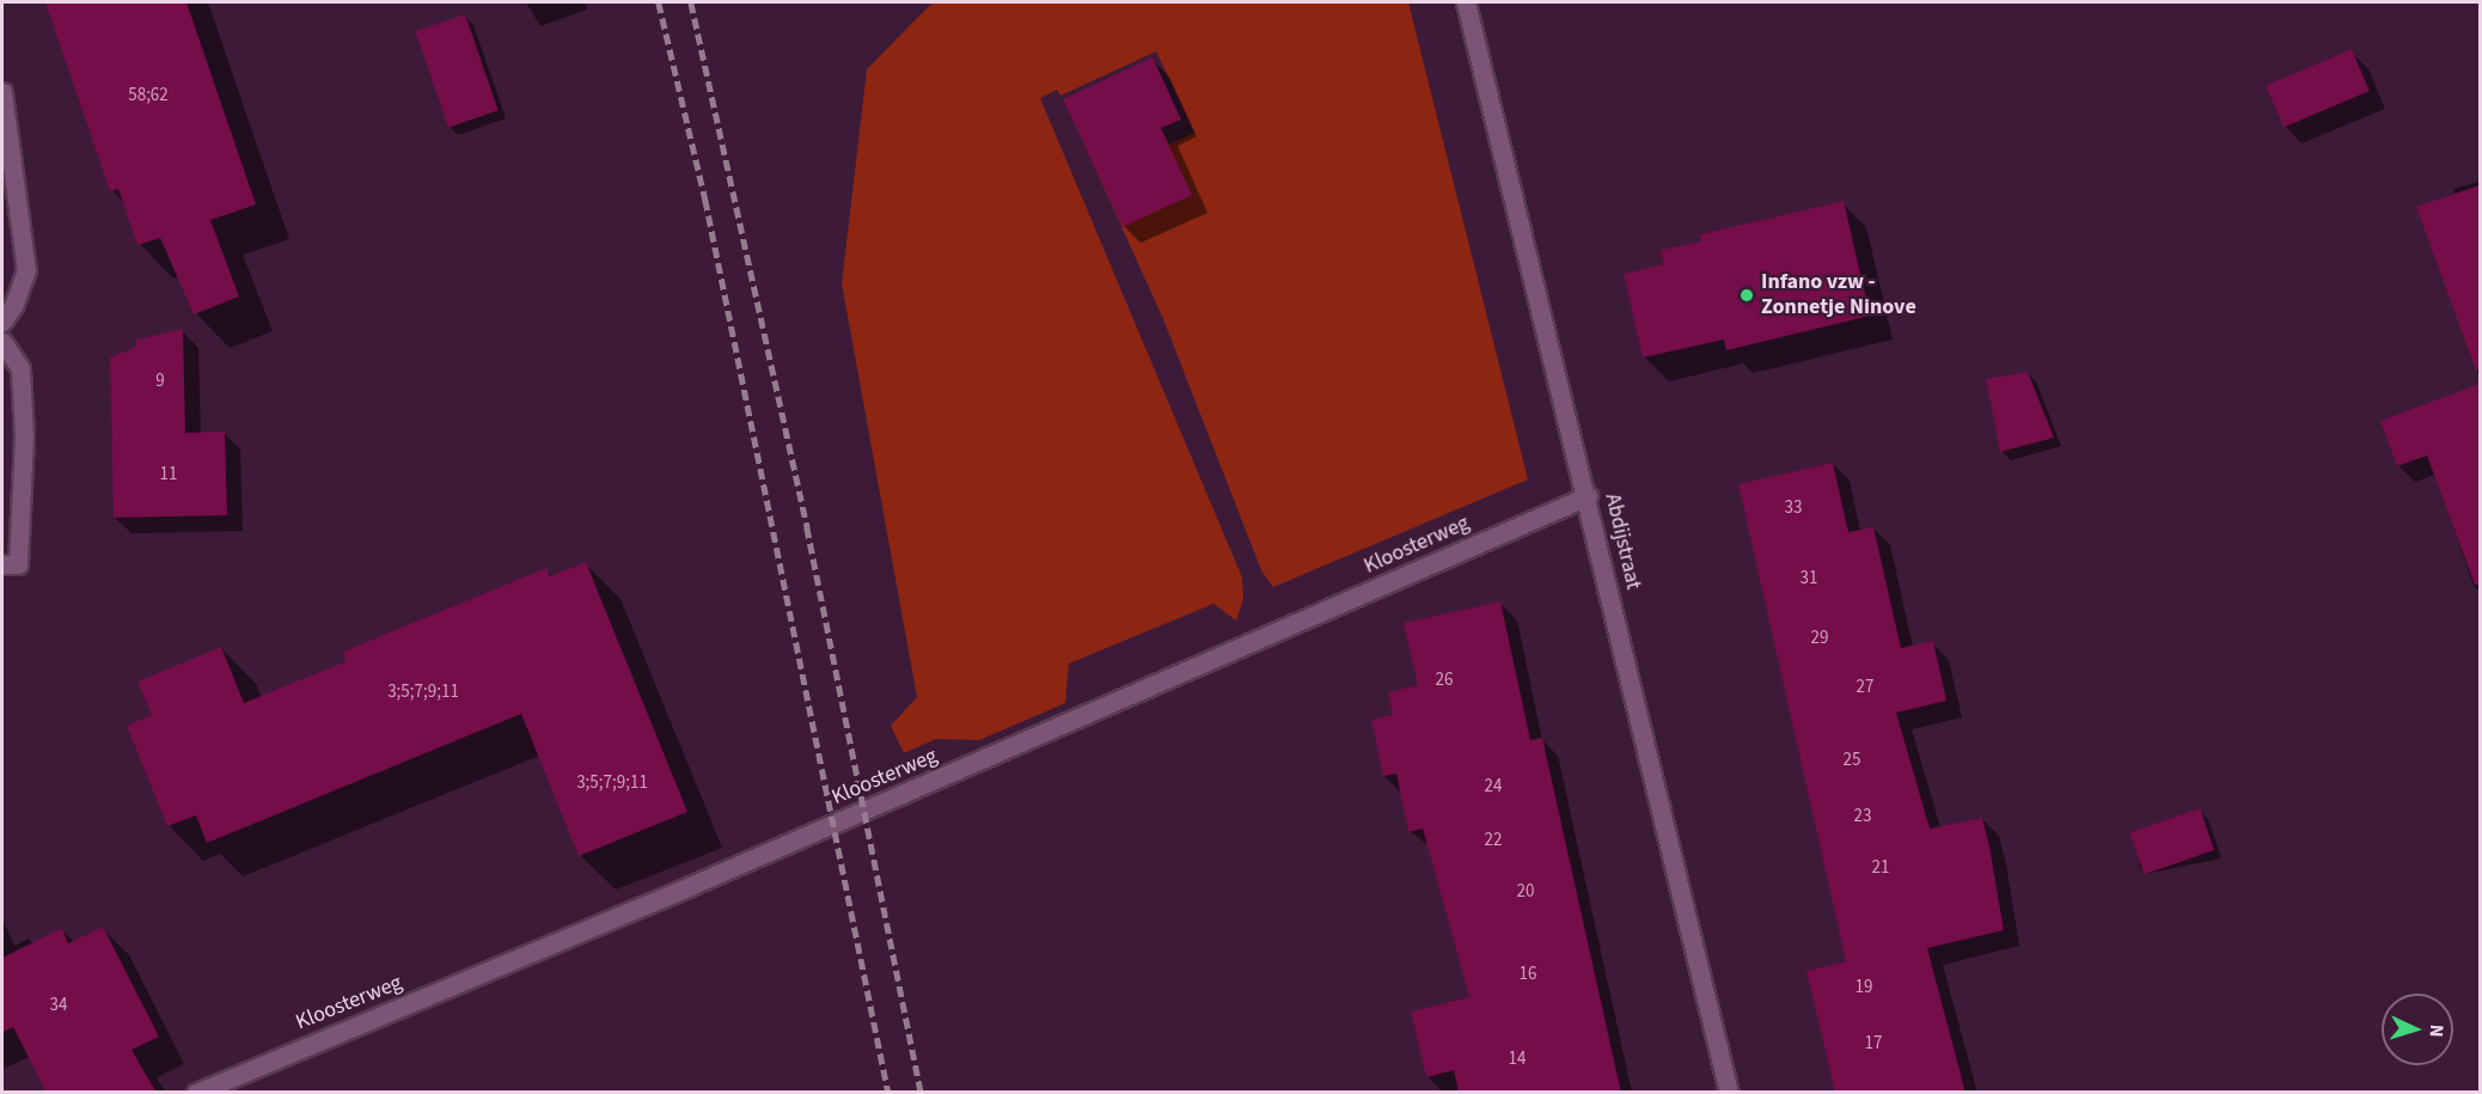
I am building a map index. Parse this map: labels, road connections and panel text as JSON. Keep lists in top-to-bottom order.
{
  "streets": {
    "street": ["Abdijstraat", "Kloosterweg"]
  },
  "crossings": [
    ["Abdijstraat", "Kloosterweg"]
  ],
  "places": ["Infano vzw - Zonnetje Ninove"],
  "house_numbers": [
    "58;62",
    "9",
    "11",
    "33",
    "31",
    "29",
    "26",
    "27",
    "3;5;7;9;11",
    "25",
    "3;5;7;9;11",
    "24",
    "23",
    "22",
    "21",
    "20",
    "16",
    "19",
    "34",
    "17",
    "14"
  ],
  "north": "right"
}
